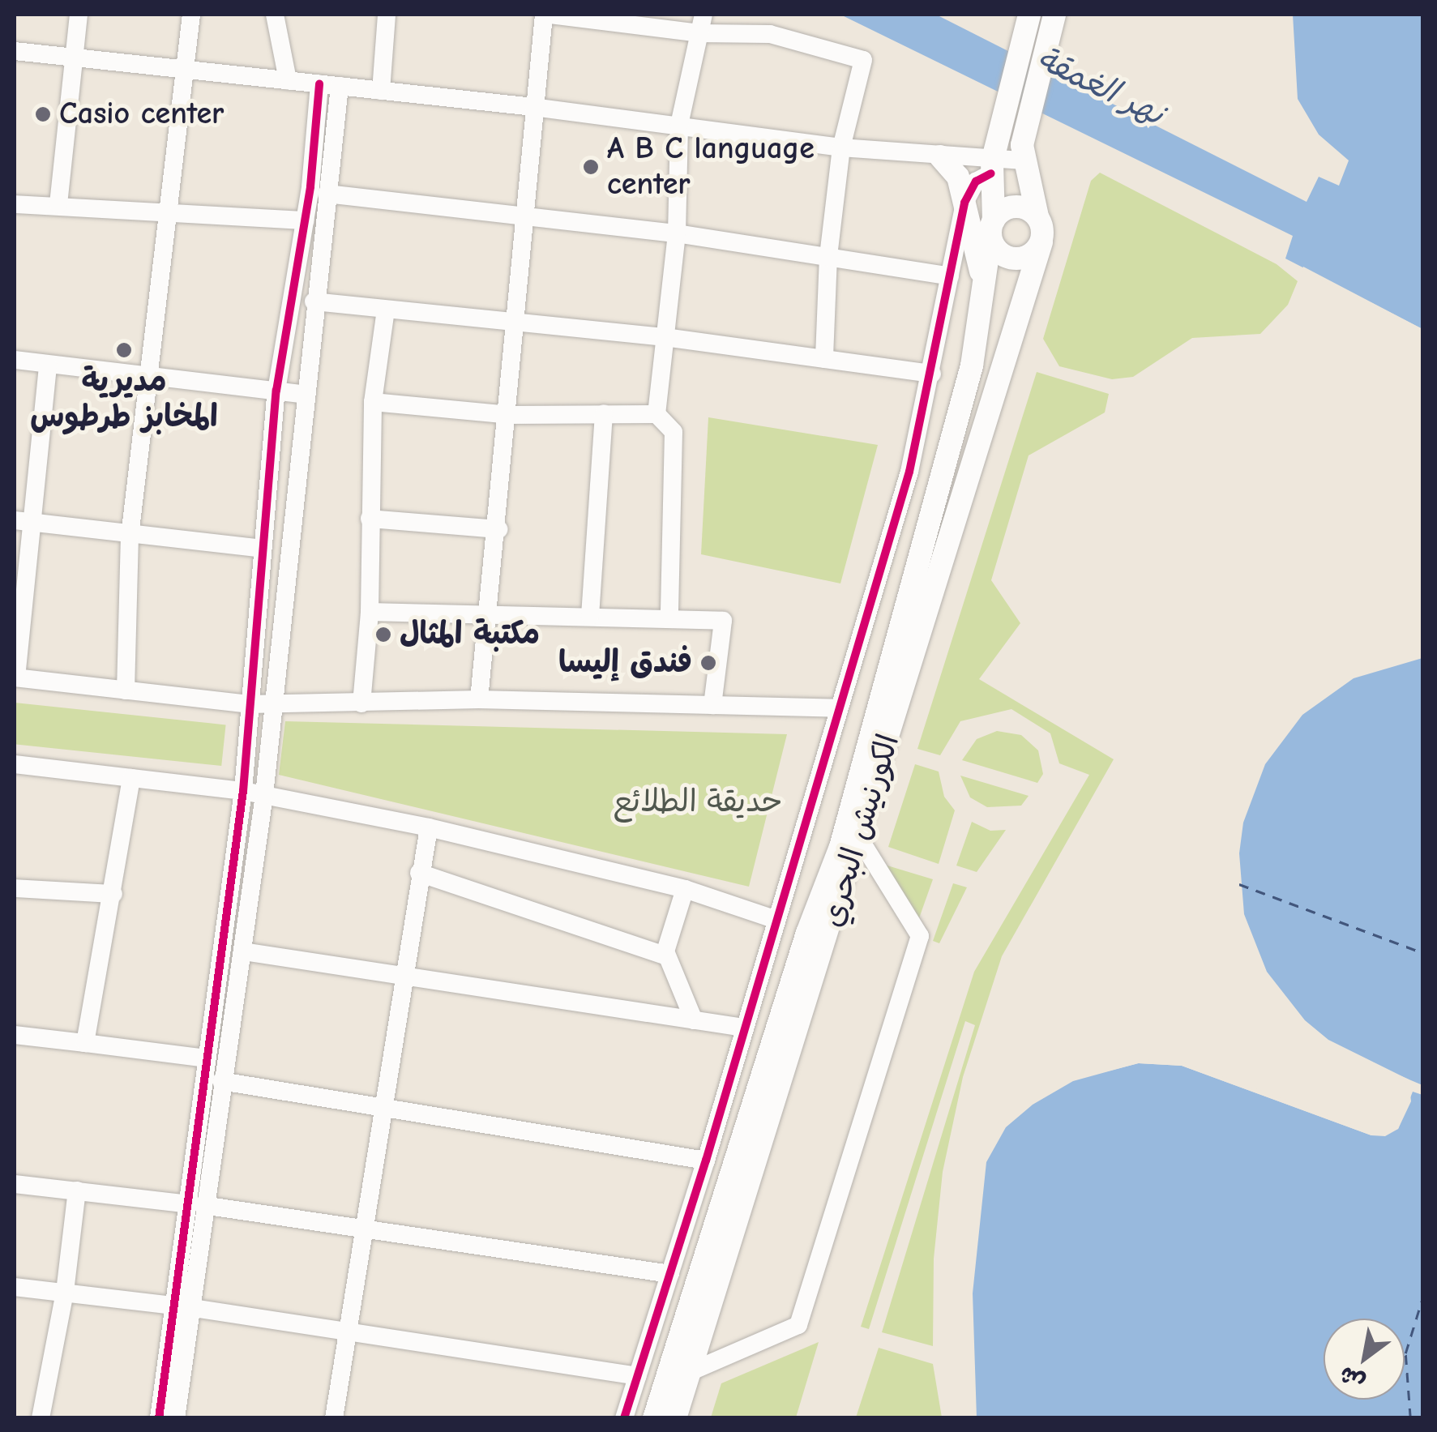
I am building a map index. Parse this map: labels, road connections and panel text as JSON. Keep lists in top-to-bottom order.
{
  "streets": {
    "main road": ["الكورنيش البحري"]
  },
  "water": ["نهر الغمقة"],
  "parks": ["حديقة الطلائع"],
  "places": [
    "Casio center",
    "A B C language center",
    "مديرية المخابز طرطوس",
    "مكتبة المثال",
    "فندق إليسا"
  ],
  "north": "bottom left"
}
